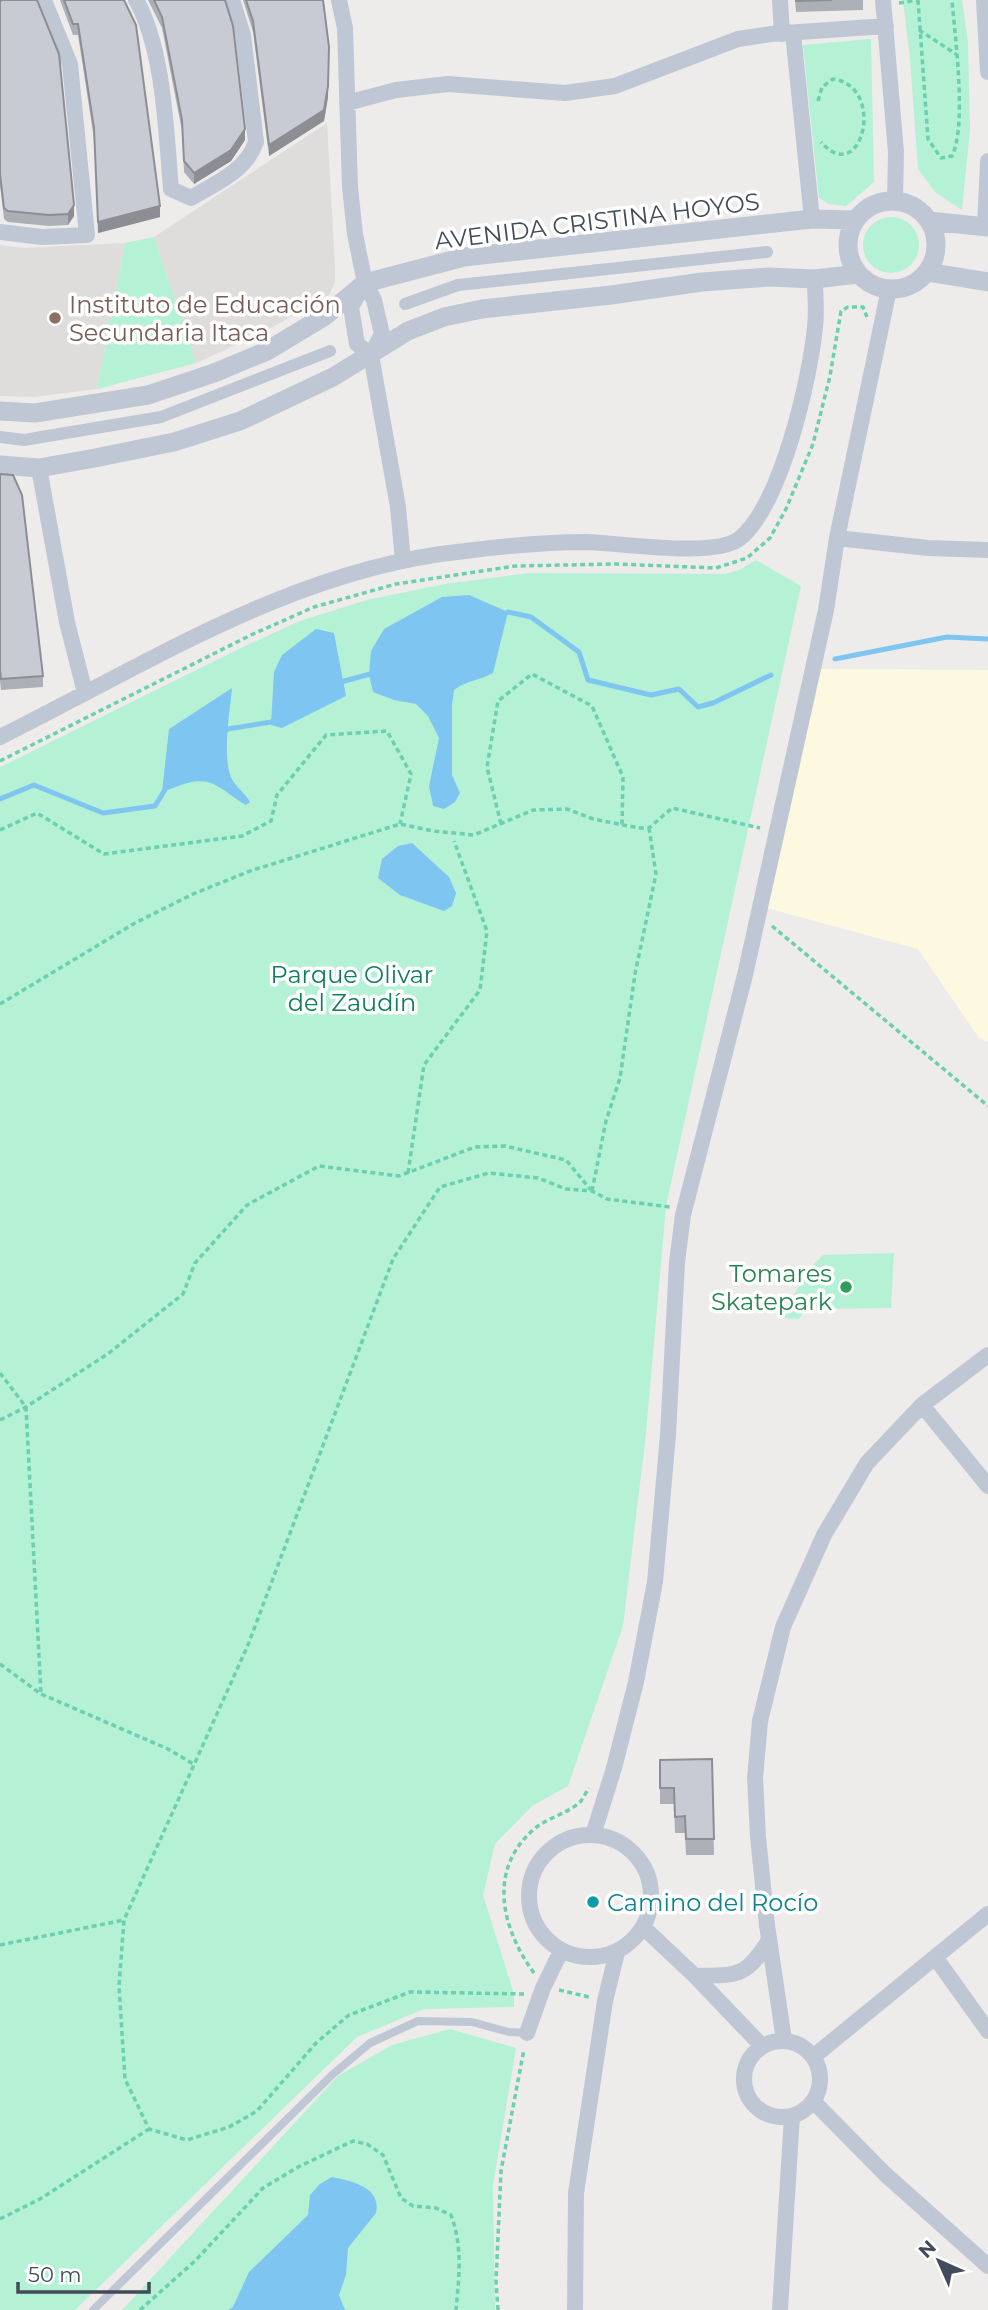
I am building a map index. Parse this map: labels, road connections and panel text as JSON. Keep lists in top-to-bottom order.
{
  "streets": {
    "street": ["AVENIDA CRISTINA HOYOS"]
  },
  "parks": ["Parque Olivar del Zaudín"],
  "places": ["Instituto de Educación Secundaria Itaca", "Tomares Skatepark", "Camino del Rocío"],
  "scale_bar": "50 m",
  "north": "top left"
}
